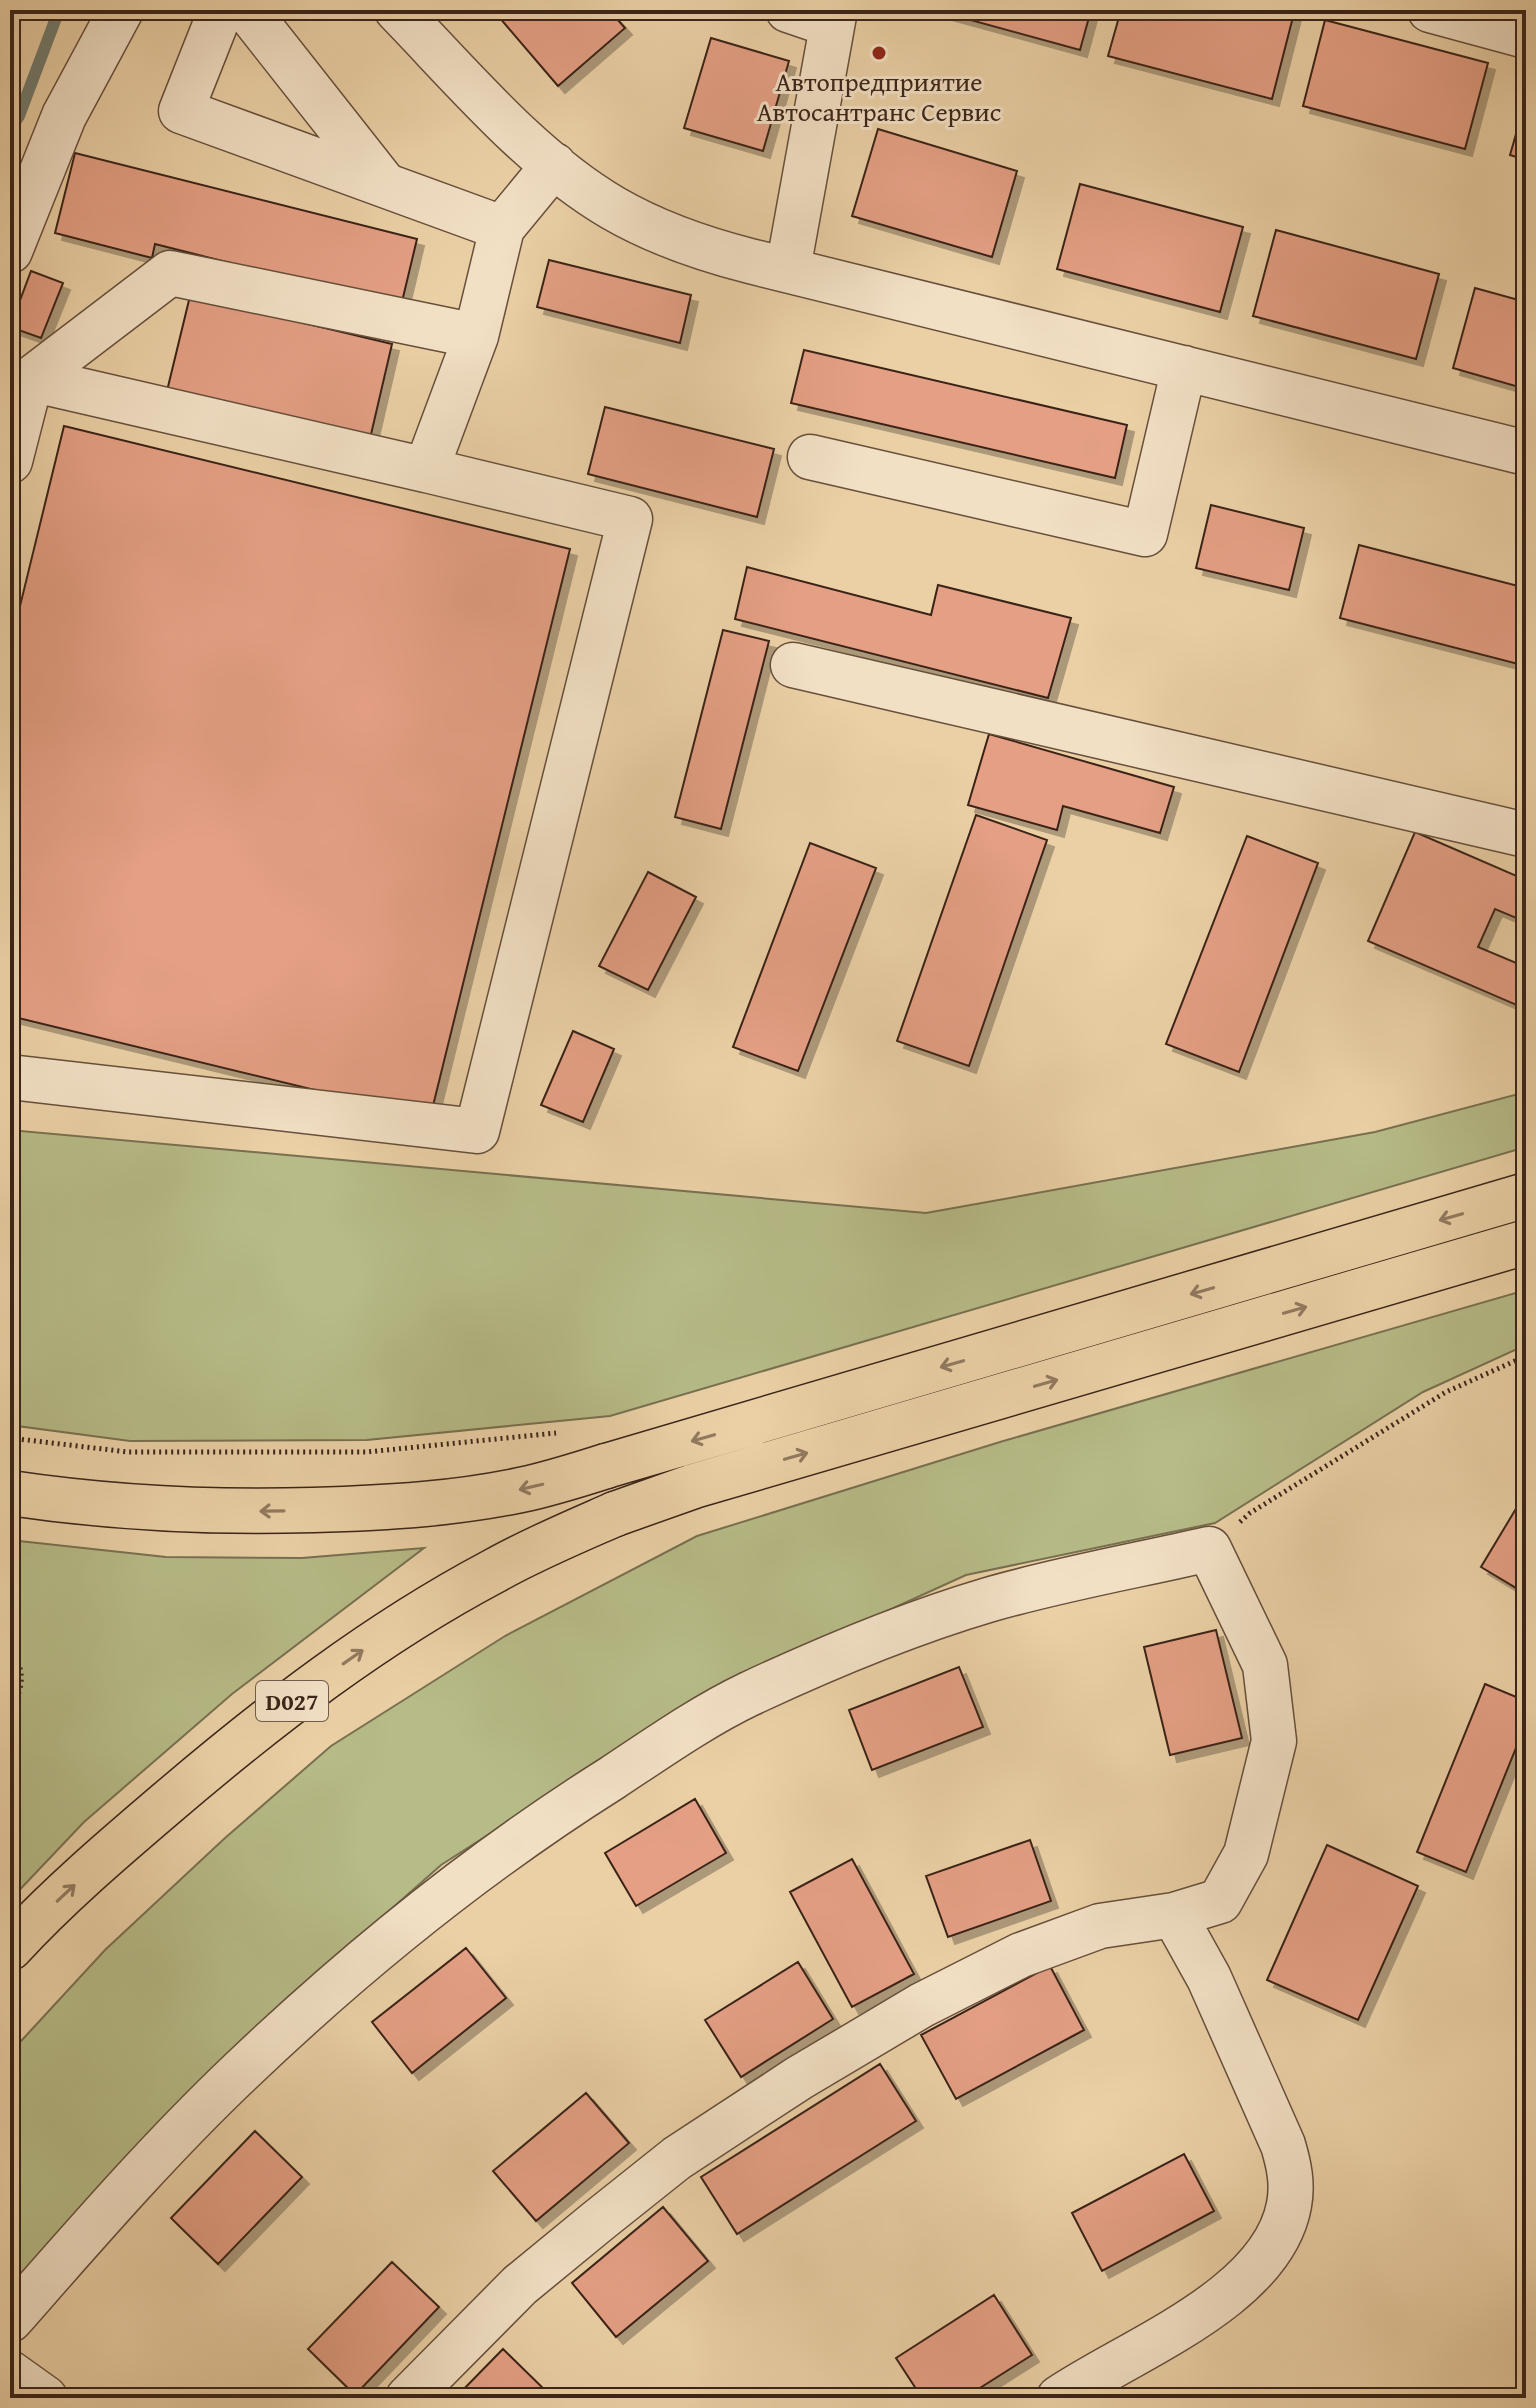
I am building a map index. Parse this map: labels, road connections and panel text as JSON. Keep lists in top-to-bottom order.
{
  "streets": {
    "main road": ["D027"]
  },
  "places": ["Автопредприятие Автосантранс Сервис"]
}
